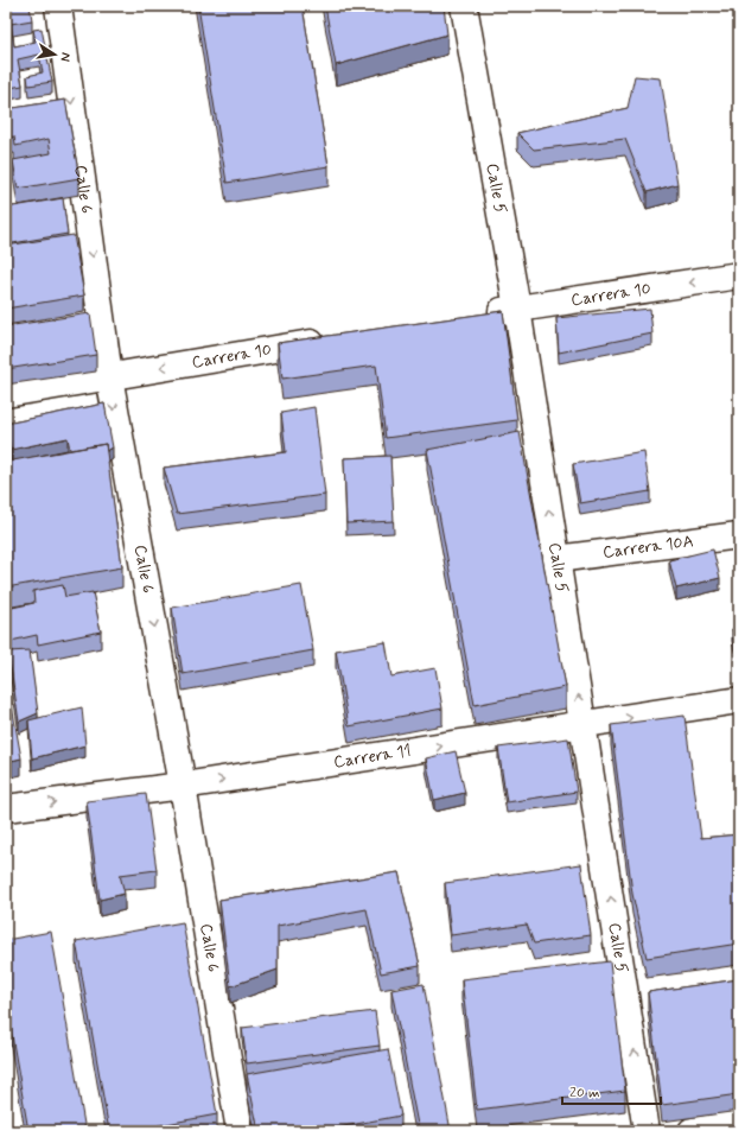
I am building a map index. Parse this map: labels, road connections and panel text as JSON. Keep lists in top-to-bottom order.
{
  "streets": {
    "street": [
      "Calle 5",
      "Calle 6",
      "Carrera 10",
      "Carrera 10A",
      "Carrera 11"
    ]
  },
  "crossings": [
    ["Calle 5", "Carrera 10"],
    ["Calle 5", "Carrera 10A"],
    ["Calle 5", "Carrera 11"],
    ["Calle 6", "Carrera 10"],
    ["Calle 6", "Carrera 11"]
  ],
  "one_way": [
    "Calle 5",
    "Calle 6",
    "Carrera 10",
    "Carrera 11"
  ],
  "scale_bar": "20 m",
  "north": "right"
}
